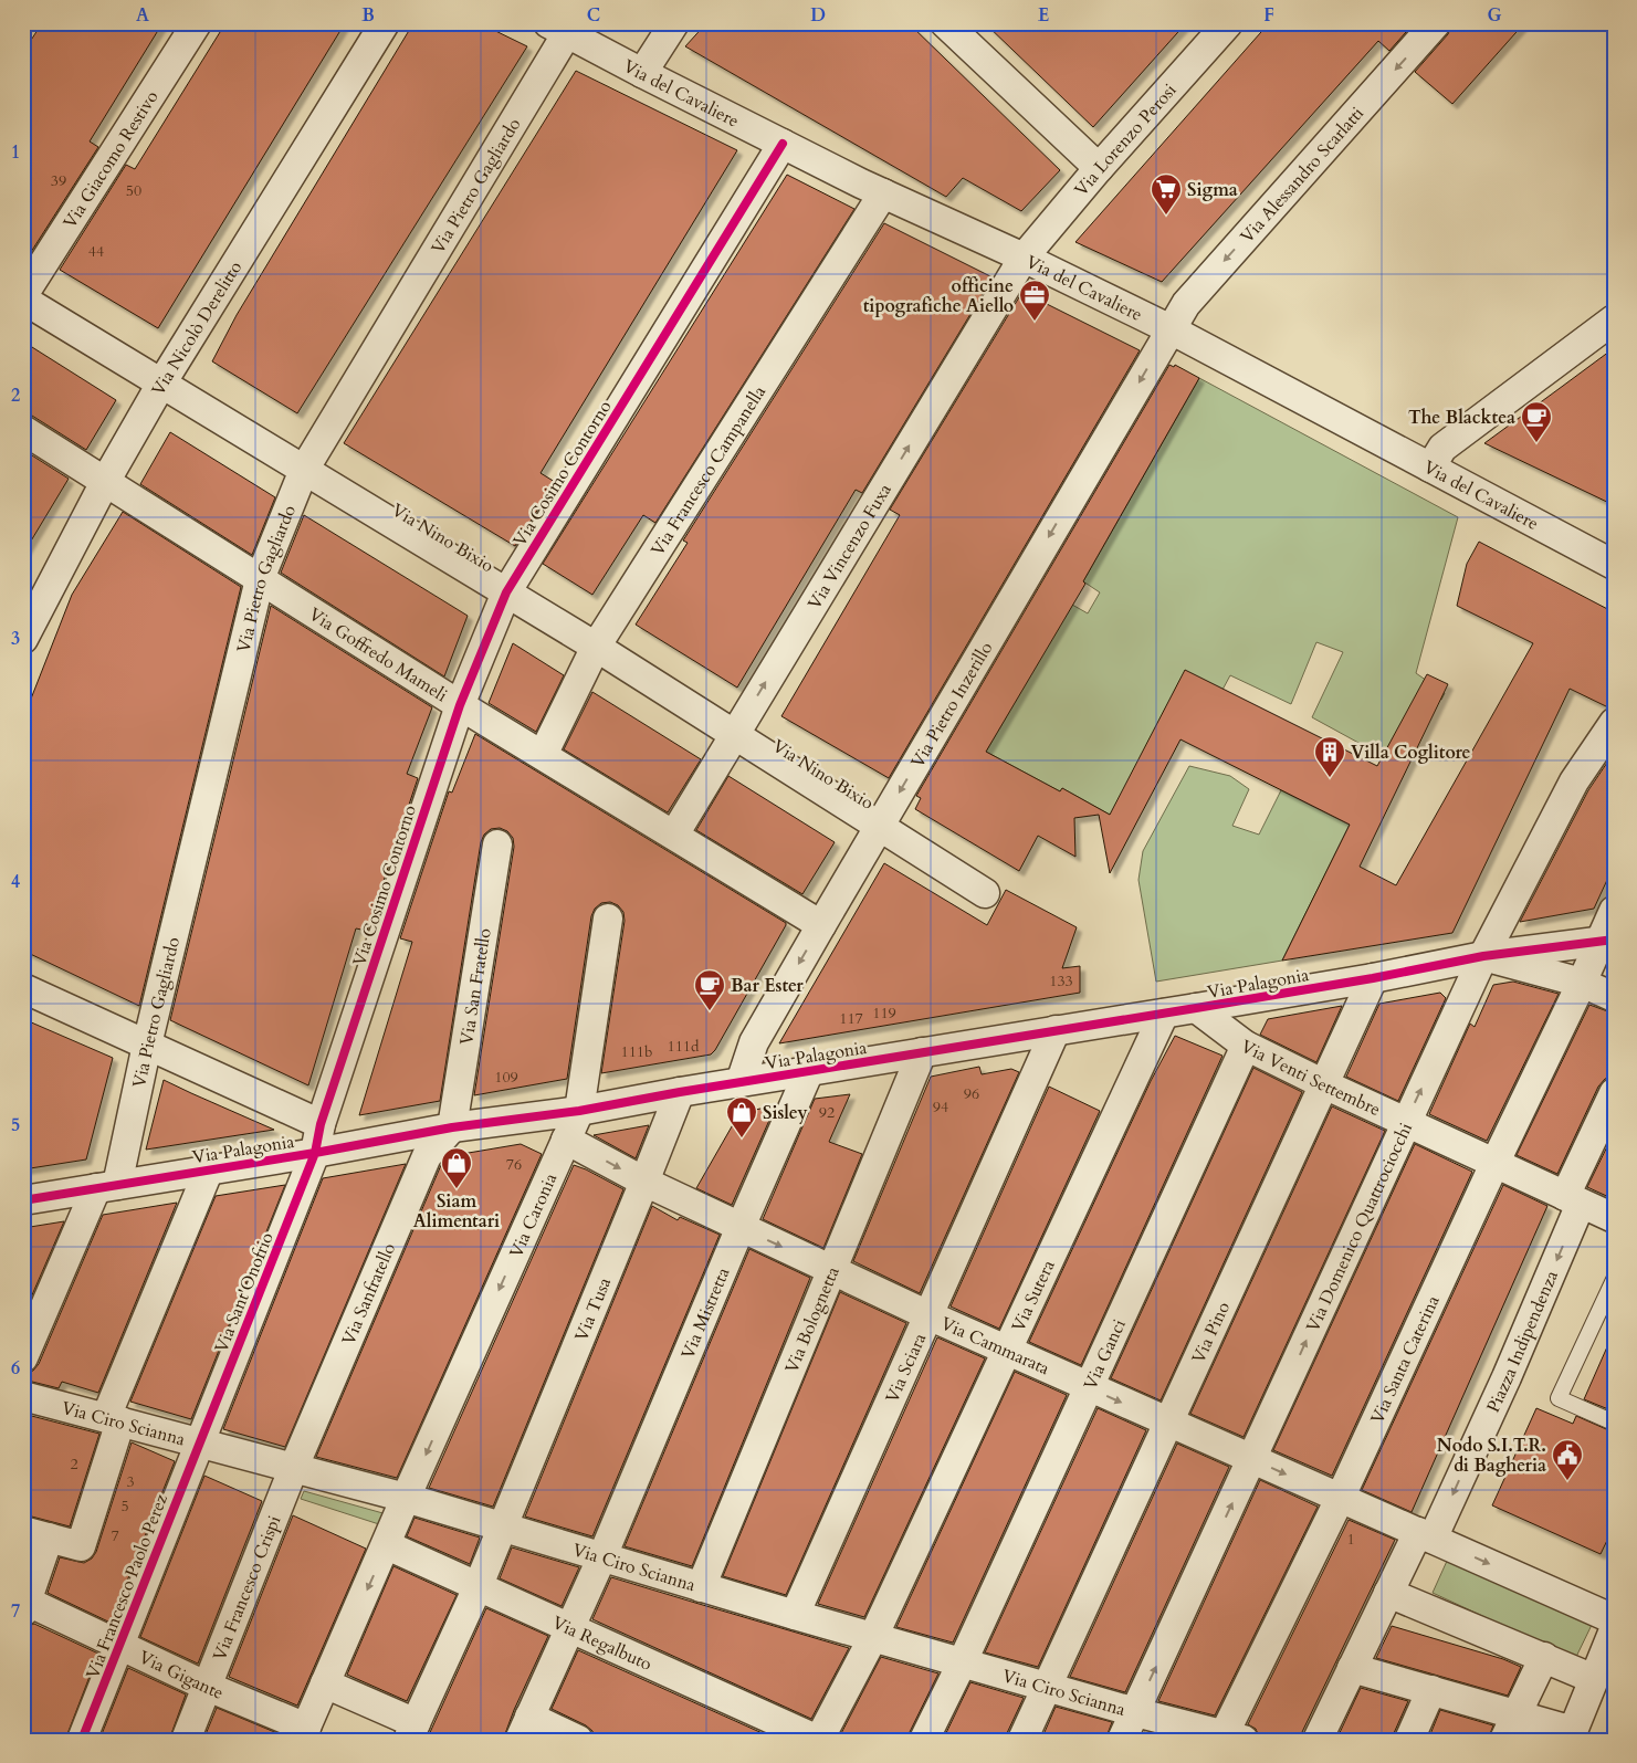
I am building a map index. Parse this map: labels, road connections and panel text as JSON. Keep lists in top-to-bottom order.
{
  "streets": {
    "street": [
      "Via del Cavaliere",
      "Via Lorenzo Perosi",
      "Via Giacomo Restivo",
      "Via Alessandro Scarlatti",
      "Via Pietro Gagliardo",
      "Via Nicolò Derelitto",
      "Via Francesco Campanella",
      "Via Cosimo Contorno",
      "Via Nino Bixio",
      "Via Vincenzo Fuxa",
      "Via Goffredo Mameli",
      "Via Pietro Inzerillo",
      "Via Palagonia",
      "Via San Fratello",
      "Via Venti Settembre",
      "Via Caronia",
      "Via Domenico Quattrociocchi",
      "Via Sant'Onofrio",
      "Via Sanfratello",
      "Via Sutera",
      "Via Tusa",
      "Via Mistretta",
      "Via Bolognetta",
      "Via Pino",
      "Piazza Indipendenza",
      "Via Cammarata",
      "Via Ganci",
      "Via Santa Caterina",
      "Via Sciara",
      "Via Ciro Scianna",
      "Via Francesco Paolo Perez",
      "Via Francesco Crispi",
      "Via Regalbuto",
      "Via Gigante"
    ]
  },
  "crossings": [
    ["Via del Cavaliere", "Via Lorenzo Perosi"],
    ["Via del Cavaliere", "Via Alessandro Scarlatti"],
    ["Via del Cavaliere", "Via Pietro Gagliardo"],
    ["Via del Cavaliere", "Via Francesco Campanella"],
    ["Via del Cavaliere", "Via Cosimo Contorno"],
    ["Via del Cavaliere", "Via Vincenzo Fuxa"],
    ["Via del Cavaliere", "Via Pietro Inzerillo"],
    ["Via Lorenzo Perosi", "Via Vincenzo Fuxa"],
    ["Via Alessandro Scarlatti", "Via Pietro Inzerillo"],
    ["Via Pietro Gagliardo", "Via Nino Bixio"],
    ["Via Pietro Gagliardo", "Via Goffredo Mameli"],
    ["Via Pietro Gagliardo", "Via Palagonia"],
    ["Via Nicolò Derelitto", "Via Nino Bixio"],
    ["Via Nicolò Derelitto", "Via Goffredo Mameli"],
    ["Via Francesco Campanella", "Via Nino Bixio"],
    ["Via Francesco Campanella", "Via Goffredo Mameli"],
    ["Via Cosimo Contorno", "Via Nino Bixio"],
    ["Via Cosimo Contorno", "Via Goffredo Mameli"],
    ["Via Cosimo Contorno", "Via Palagonia"],
    ["Via Cosimo Contorno", "Via Sant'Onofrio"],
    ["Via Nino Bixio", "Via Vincenzo Fuxa"],
    ["Via Nino Bixio", "Via Pietro Inzerillo"],
    ["Via Vincenzo Fuxa", "Via Goffredo Mameli"],
    ["Via Goffredo Mameli", "Via Pietro Inzerillo"],
    ["Via Pietro Inzerillo", "Via Palagonia"],
    ["Via Palagonia", "Via San Fratello"],
    ["Via Palagonia", "Via Venti Settembre"],
    ["Via Palagonia", "Via Caronia"],
    ["Via Palagonia", "Via Domenico Quattrociocchi"],
    ["Via Palagonia", "Via Sant'Onofrio"],
    ["Via Palagonia", "Via Sanfratello"],
    ["Via Palagonia", "Via Sutera"],
    ["Via Palagonia", "Via Tusa"],
    ["Via Palagonia", "Via Mistretta"],
    ["Via Palagonia", "Via Bolognetta"],
    ["Via Palagonia", "Via Pino"],
    ["Via Palagonia", "Via Santa Caterina"],
    ["Via Palagonia", "Via Sciara"],
    ["Via San Fratello", "Via Sanfratello"],
    ["Via Venti Settembre", "Via Domenico Quattrociocchi"],
    ["Via Venti Settembre", "Via Pino"],
    ["Via Venti Settembre", "Piazza Indipendenza"],
    ["Via Venti Settembre", "Via Ganci"],
    ["Via Venti Settembre", "Via Santa Caterina"],
    ["Via Caronia", "Via Cammarata"],
    ["Via Caronia", "Via Ciro Scianna"],
    ["Via Caronia", "Via Regalbuto"],
    ["Via Caronia", "Via Gigante"],
    ["Via Domenico Quattrociocchi", "Via Cammarata"],
    ["Via Domenico Quattrociocchi", "Via Ciro Scianna"],
    ["Via Sant'Onofrio", "Via Ciro Scianna"],
    ["Via Sant'Onofrio", "Via Francesco Paolo Perez"],
    ["Via Sanfratello", "Via Ciro Scianna"],
    ["Via Sanfratello", "Via Francesco Crispi"],
    ["Via Sutera", "Via Cammarata"],
    ["Via Sutera", "Via Ciro Scianna"],
    ["Via Sutera", "Via Regalbuto"],
    ["Via Tusa", "Via Cammarata"],
    ["Via Tusa", "Via Ciro Scianna"],
    ["Via Tusa", "Via Regalbuto"],
    ["Via Mistretta", "Via Cammarata"],
    ["Via Mistretta", "Via Ciro Scianna"],
    ["Via Mistretta", "Via Regalbuto"],
    ["Via Bolognetta", "Via Cammarata"],
    ["Via Bolognetta", "Via Ciro Scianna"],
    ["Via Pino", "Via Cammarata"],
    ["Via Pino", "Via Ciro Scianna"],
    ["Piazza Indipendenza", "Via Cammarata"],
    ["Via Cammarata", "Via Ganci"],
    ["Via Cammarata", "Via Santa Caterina"],
    ["Via Cammarata", "Via Sciara"],
    ["Via Ganci", "Via Ciro Scianna"],
    ["Via Santa Caterina", "Via Ciro Scianna"],
    ["Via Sciara", "Via Ciro Scianna"],
    ["Via Ciro Scianna", "Via Francesco Paolo Perez"],
    ["Via Ciro Scianna", "Via Francesco Crispi"],
    ["Via Francesco Paolo Perez", "Via Gigante"],
    ["Via Francesco Crispi", "Via Gigante"]
  ],
  "one_way": [
    "Via Alessandro Scarlatti",
    "Via Vincenzo Fuxa",
    "Via Pietro Inzerillo",
    "Via Caronia",
    "Via Domenico Quattrociocchi",
    "Piazza Indipendenza"
  ],
  "places": {
    "supermarket": ["Sigma"],
    "office": ["officine tipografiche Aiello"],
    "cafe": ["The Blacktea", "Bar Ester"],
    "building": ["Villa Coglitore"],
    "shop": ["Sisley", "Siam Alimentari"],
    "public building": ["Nodo S.I.T.R. di Bagheria"]
  },
  "house_numbers": [
    "39",
    "50",
    "44",
    "133",
    "119",
    "117",
    "111d",
    "111b",
    "109",
    "96",
    "94",
    "92",
    "76",
    "2",
    "3",
    "5",
    "7",
    "1"
  ],
  "grid": {
    "columns": [
      "A",
      "B",
      "C",
      "D",
      "E",
      "F",
      "G"
    ],
    "rows": [
      "1",
      "2",
      "3",
      "4",
      "5",
      "6",
      "7"
    ]
  }
}
